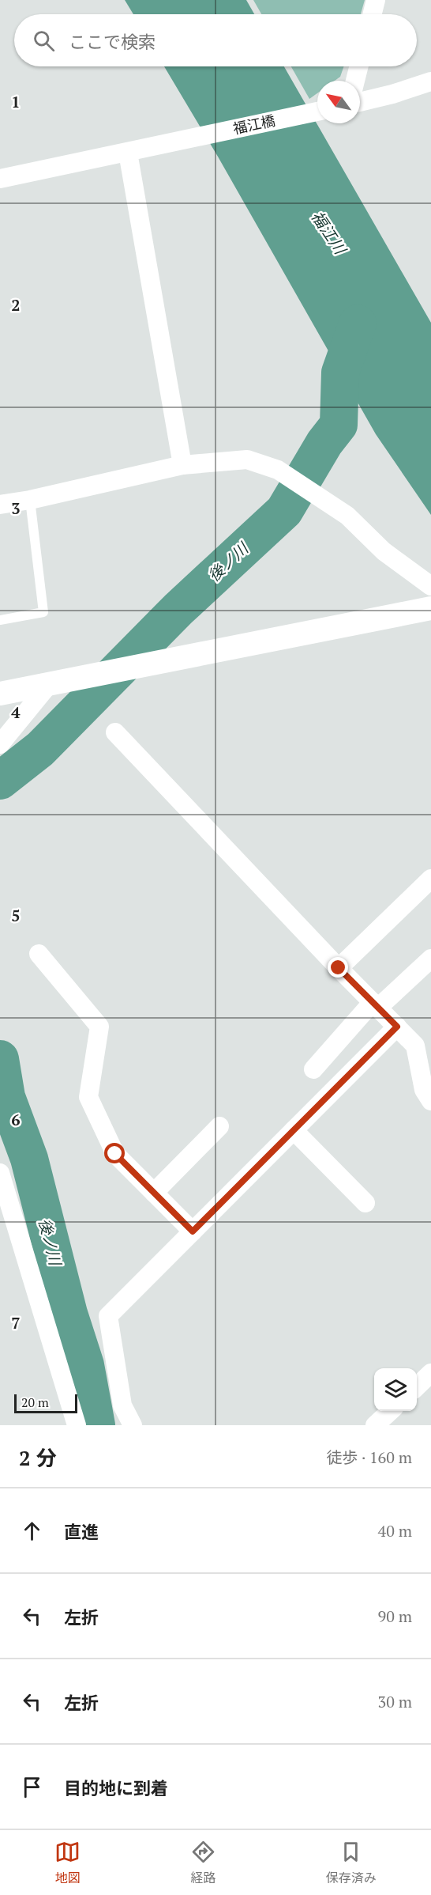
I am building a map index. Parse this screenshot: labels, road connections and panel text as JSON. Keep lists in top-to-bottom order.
{
  "streets": {
    "street": ["福江橋"]
  },
  "water": ["福江川", "後ノ川"],
  "scale_bar": "20 m",
  "north": "top left",
  "page": {
    "search": "ここで検索",
    "scale": "20 m",
    "heading": ["2 分", "徒歩 · 160 m"],
    "list": [
      ["直進", "40 m"],
      ["左折", "90 m"],
      ["左折", "30 m"],
      "目的地に到着"
    ],
    "nav": ["地図", "経路", "保存済み"]
  },
  "grid": {
    "rows": [
      "1",
      "2",
      "3",
      "4",
      "5",
      "6",
      "7"
    ]
  }
}
